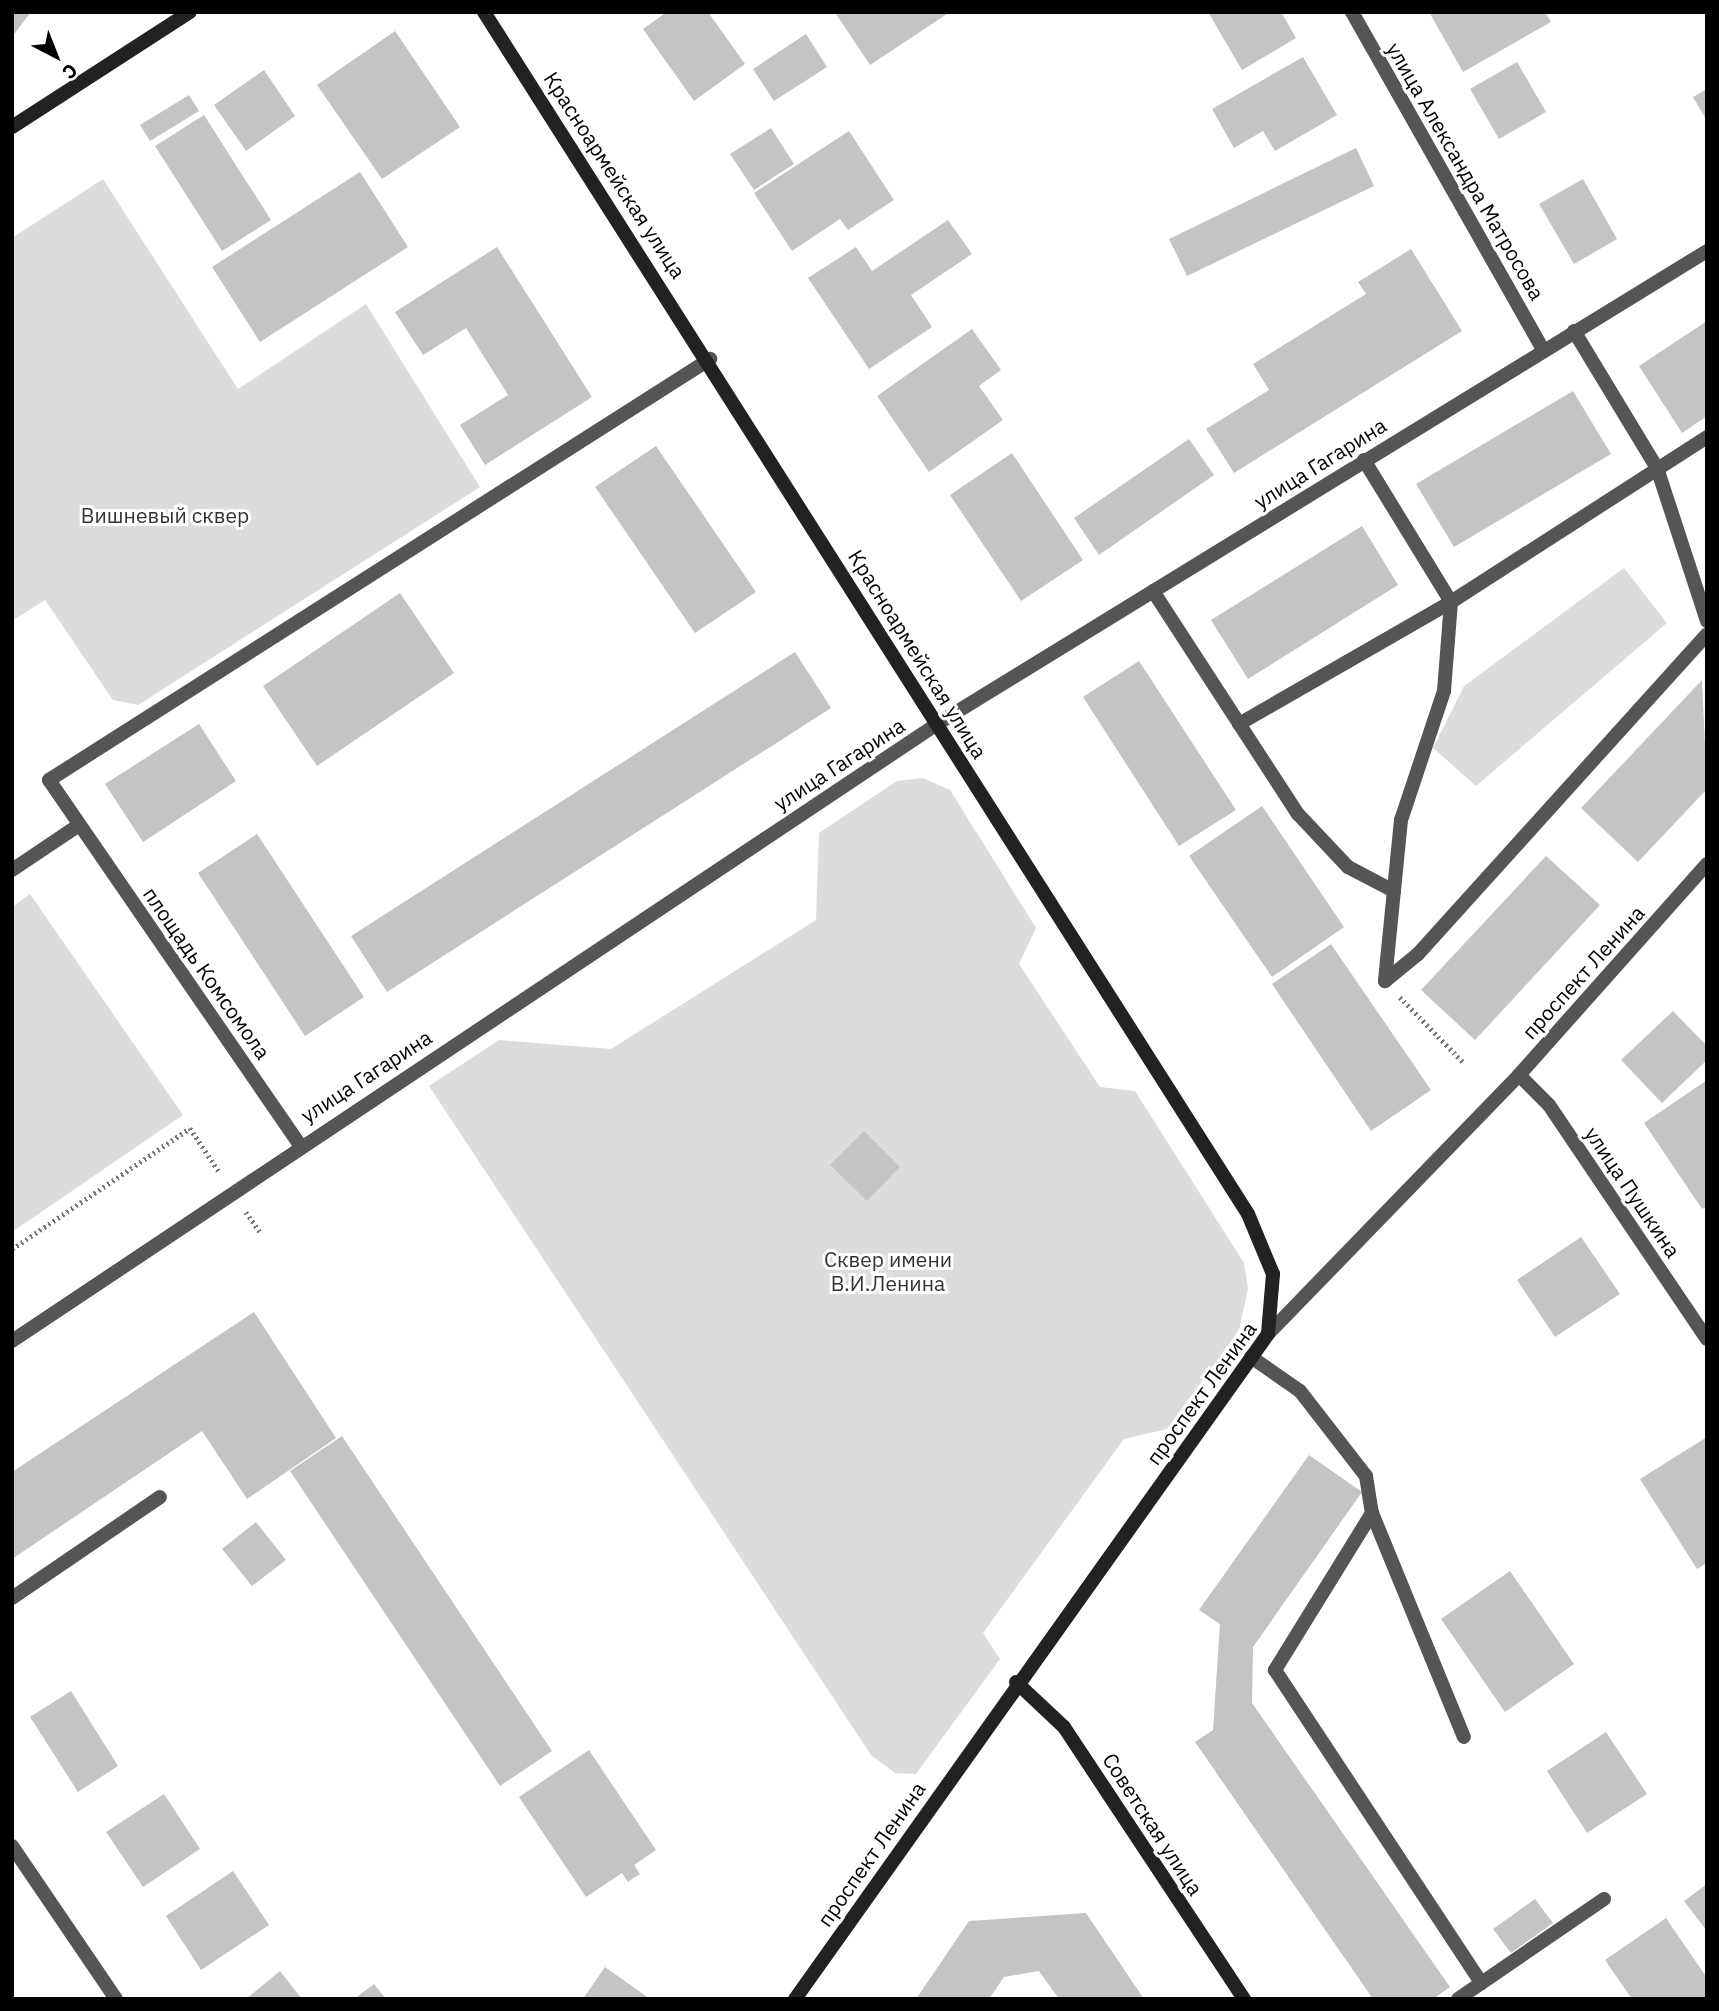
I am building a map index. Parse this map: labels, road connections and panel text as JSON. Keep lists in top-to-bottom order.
{
  "streets": {
    "main road": ["Красноармейская улица", "проспект Ленина", "Советская улица"],
    "street": [
      "улица Александра Матросова",
      "улица Гагарина",
      "площадь Комсомола",
      "улица Пушкина"
    ]
  },
  "crossings": [
    ["улица Александра Матросова", "улица Гагарина"],
    ["Красноармейская улица", "улица Гагарина"],
    ["Красноармейская улица", "проспект Ленина"],
    ["Красноармейская улица", "площадь Комсомола"],
    ["улица Гагарина", "площадь Комсомола"],
    ["проспект Ленина", "улица Пушкина"],
    ["проспект Ленина", "Советская улица"]
  ],
  "parks": ["Вишневый сквер", "Сквер имени В.И.Ленина"],
  "north": "bottom right"
}
